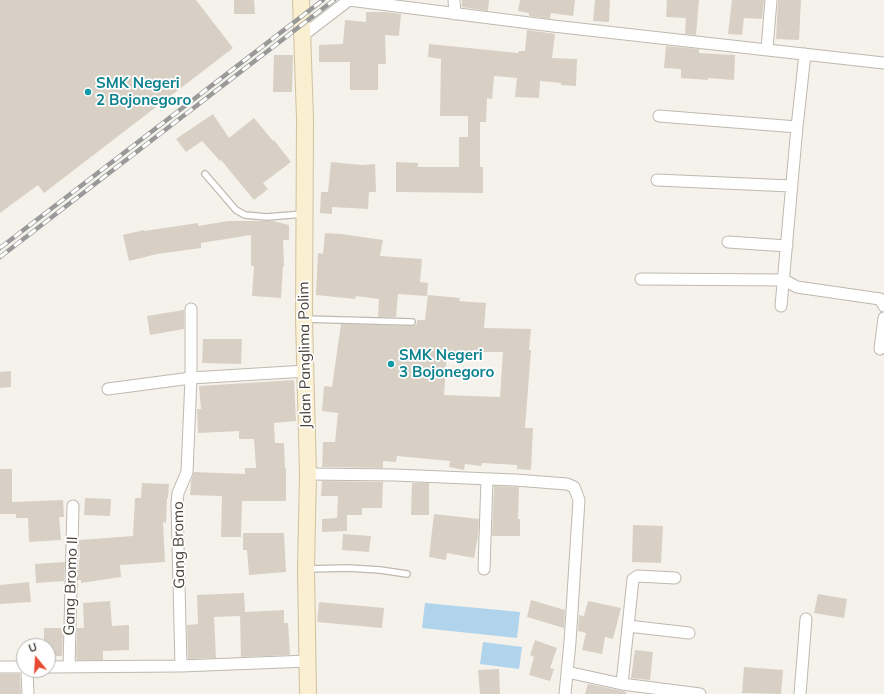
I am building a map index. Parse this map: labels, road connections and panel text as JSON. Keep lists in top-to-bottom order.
{
  "streets": {
    "main road": ["Jalan Panglima Polim"],
    "street": ["Gang Bromo", "Gang Bromo II"]
  },
  "places": ["SMK Negeri 2 Bojonegoro", "SMK Negeri 3 Bojonegoro"],
  "north": "top"
}
